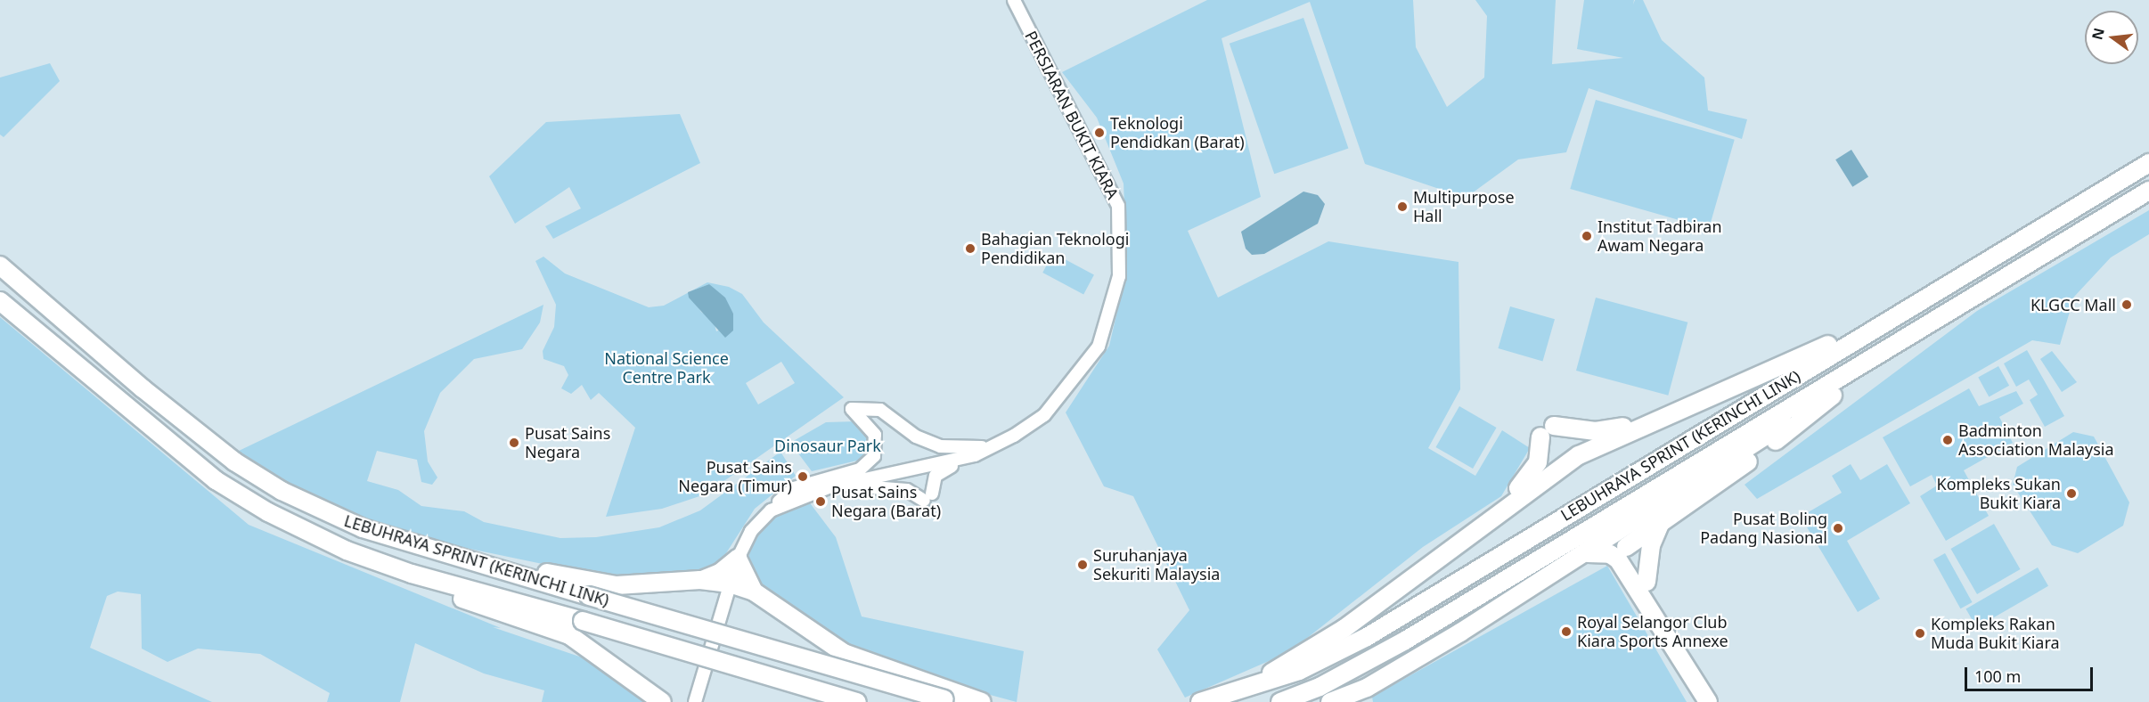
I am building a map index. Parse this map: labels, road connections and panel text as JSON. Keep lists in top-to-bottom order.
{
  "streets": {
    "highway": ["LEBUHRAYA SPRINT (KERINCHI LINK)"],
    "street": ["PERSIARAN BUKIT KIARA"]
  },
  "parks": ["National Science Centre Park", "Dinosaur Park"],
  "places": [
    "Teknologi Pendidkan (Barat)",
    "Multipurpose Hall",
    "Institut Tadbiran Awam Negara",
    "Bahagian Teknologi Pendidikan",
    "KLGCC Mall",
    "Badminton Association Malaysia",
    "Pusat Sains Negara",
    "Pusat Sains Negara (Timur)",
    "Kompleks Sukan Bukit Kiara",
    "Pusat Sains Negara (Barat)",
    "Pusat Boling Padang Nasional",
    "Suruhanjaya Sekuriti Malaysia",
    "Royal Selangor Club Kiara Sports Annexe",
    "Kompleks Rakan Muda Bukit Kiara"
  ],
  "scale_bar": "100 m",
  "north": "left"
}
